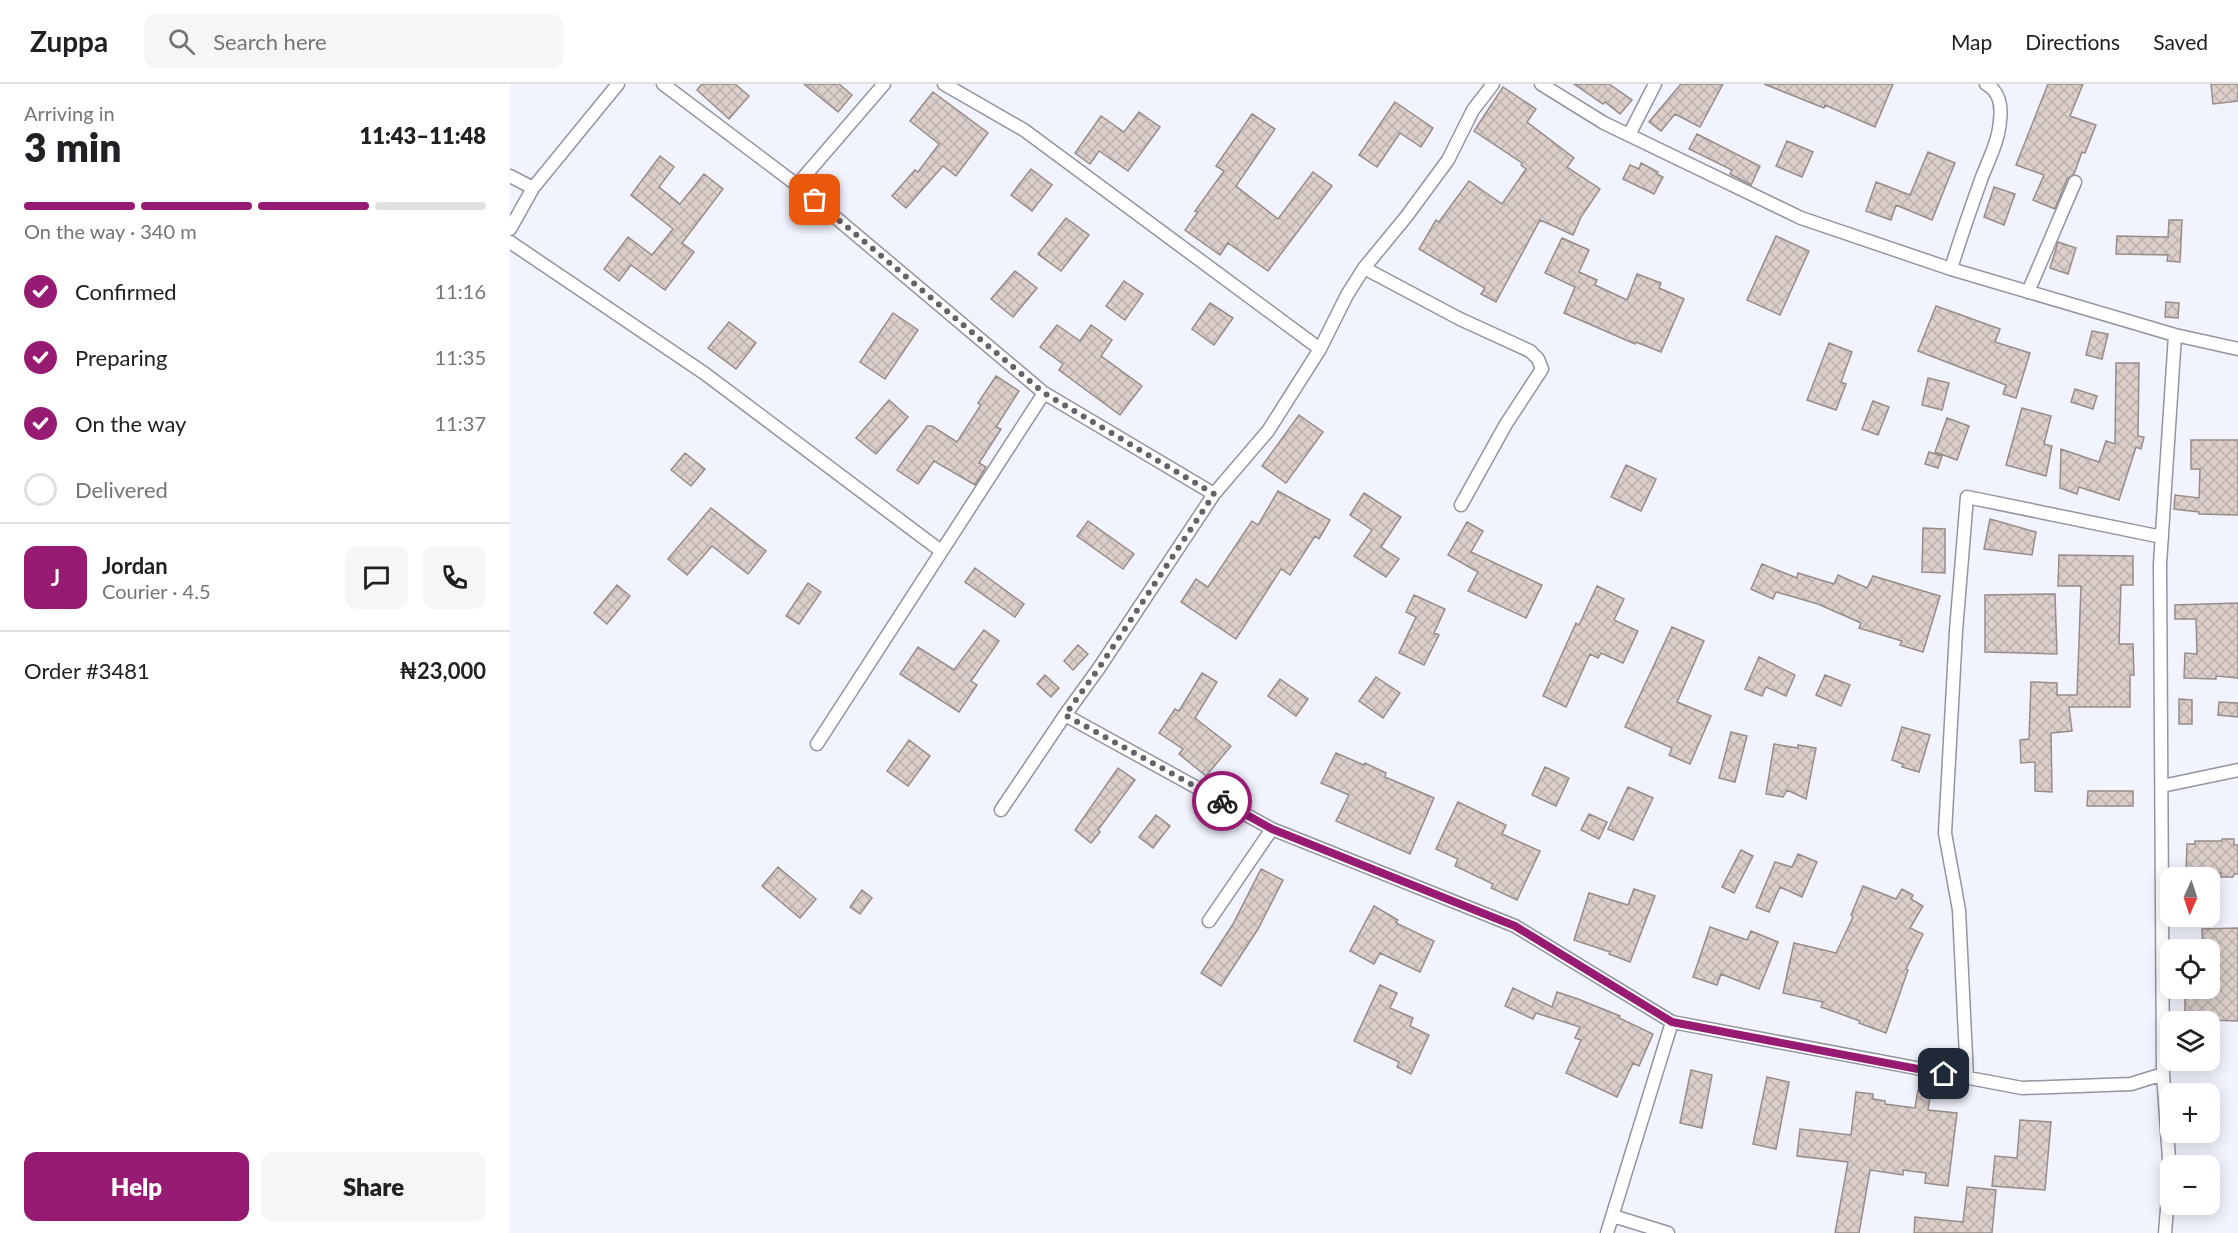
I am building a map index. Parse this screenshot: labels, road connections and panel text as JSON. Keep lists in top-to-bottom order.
{
  "north": "bottom",
  "page": {
    "header": "Zuppa",
    "search": "Search here",
    "nav": ["Map", "Directions", "Saved"],
    "heading": ["3 min", "Arriving in", "11:43–11:48"],
    "panel": [
      "Jordan",
      "Courier · 4.5",
      "Order #3481",
      "₦23,000"
    ],
    "bar": "On the way · 340 m",
    "list": [
      ["Confirmed", "11:16"],
      ["Preparing", "11:35"],
      ["On the way", "11:37"],
      "Delivered"
    ],
    "round": "J",
    "map_buttons": ["+", "−"],
    "buttons": ["Help", "Share"]
  }
}
